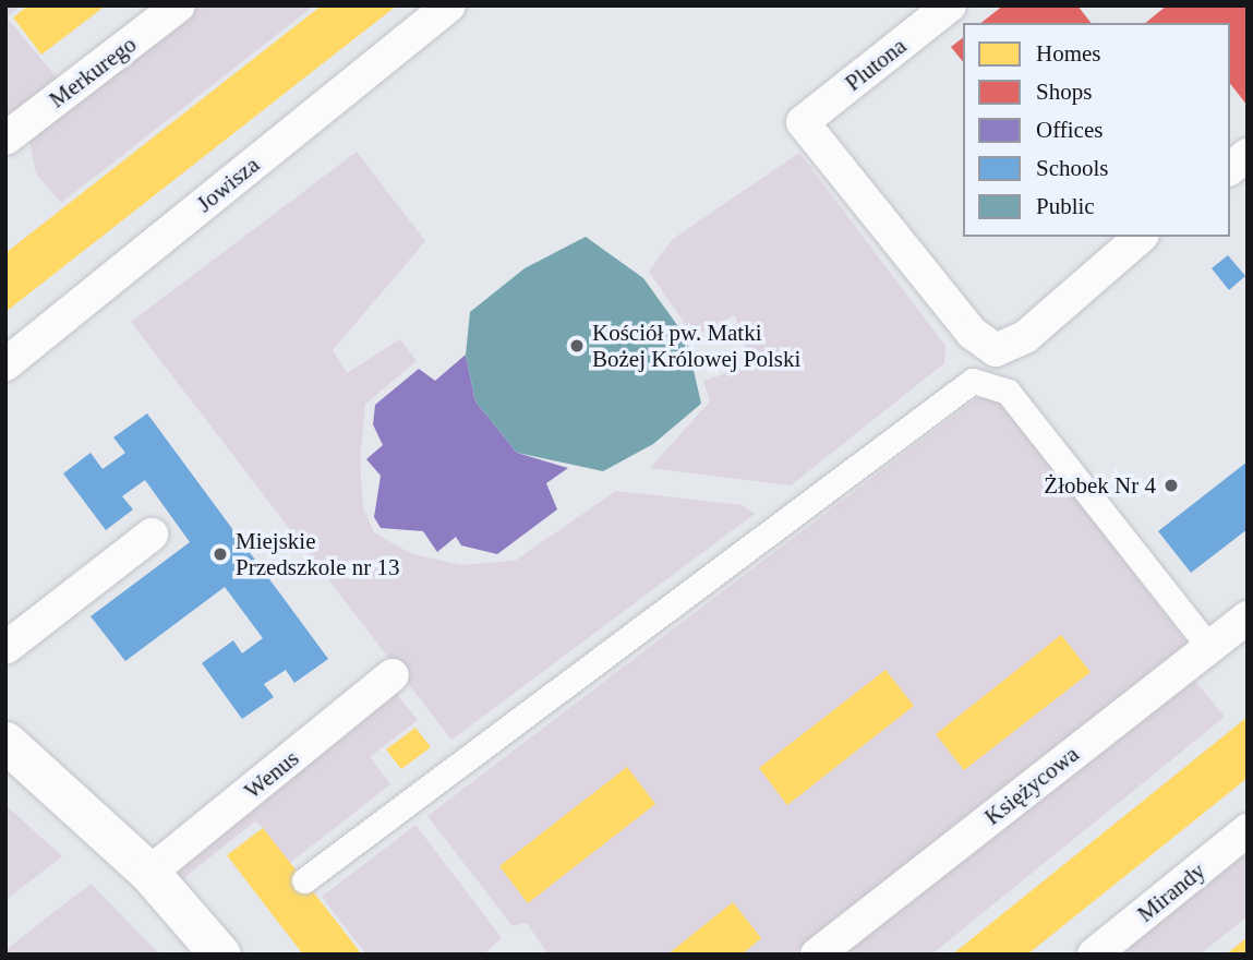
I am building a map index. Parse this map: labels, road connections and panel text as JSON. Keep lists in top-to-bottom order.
{
  "streets": {
    "street": [
      "Plutona",
      "Merkurego",
      "Jowisza",
      "Wenus",
      "Księżycowa",
      "Mirandy"
    ]
  },
  "places": ["Kościół pw. Matki Bożej Królowej Polski", "Żłobek Nr 4", "Miejskie Przedszkole nr 13"],
  "legend": [
    "Homes",
    "Shops",
    "Offices",
    "Schools",
    "Public"
  ]
}
